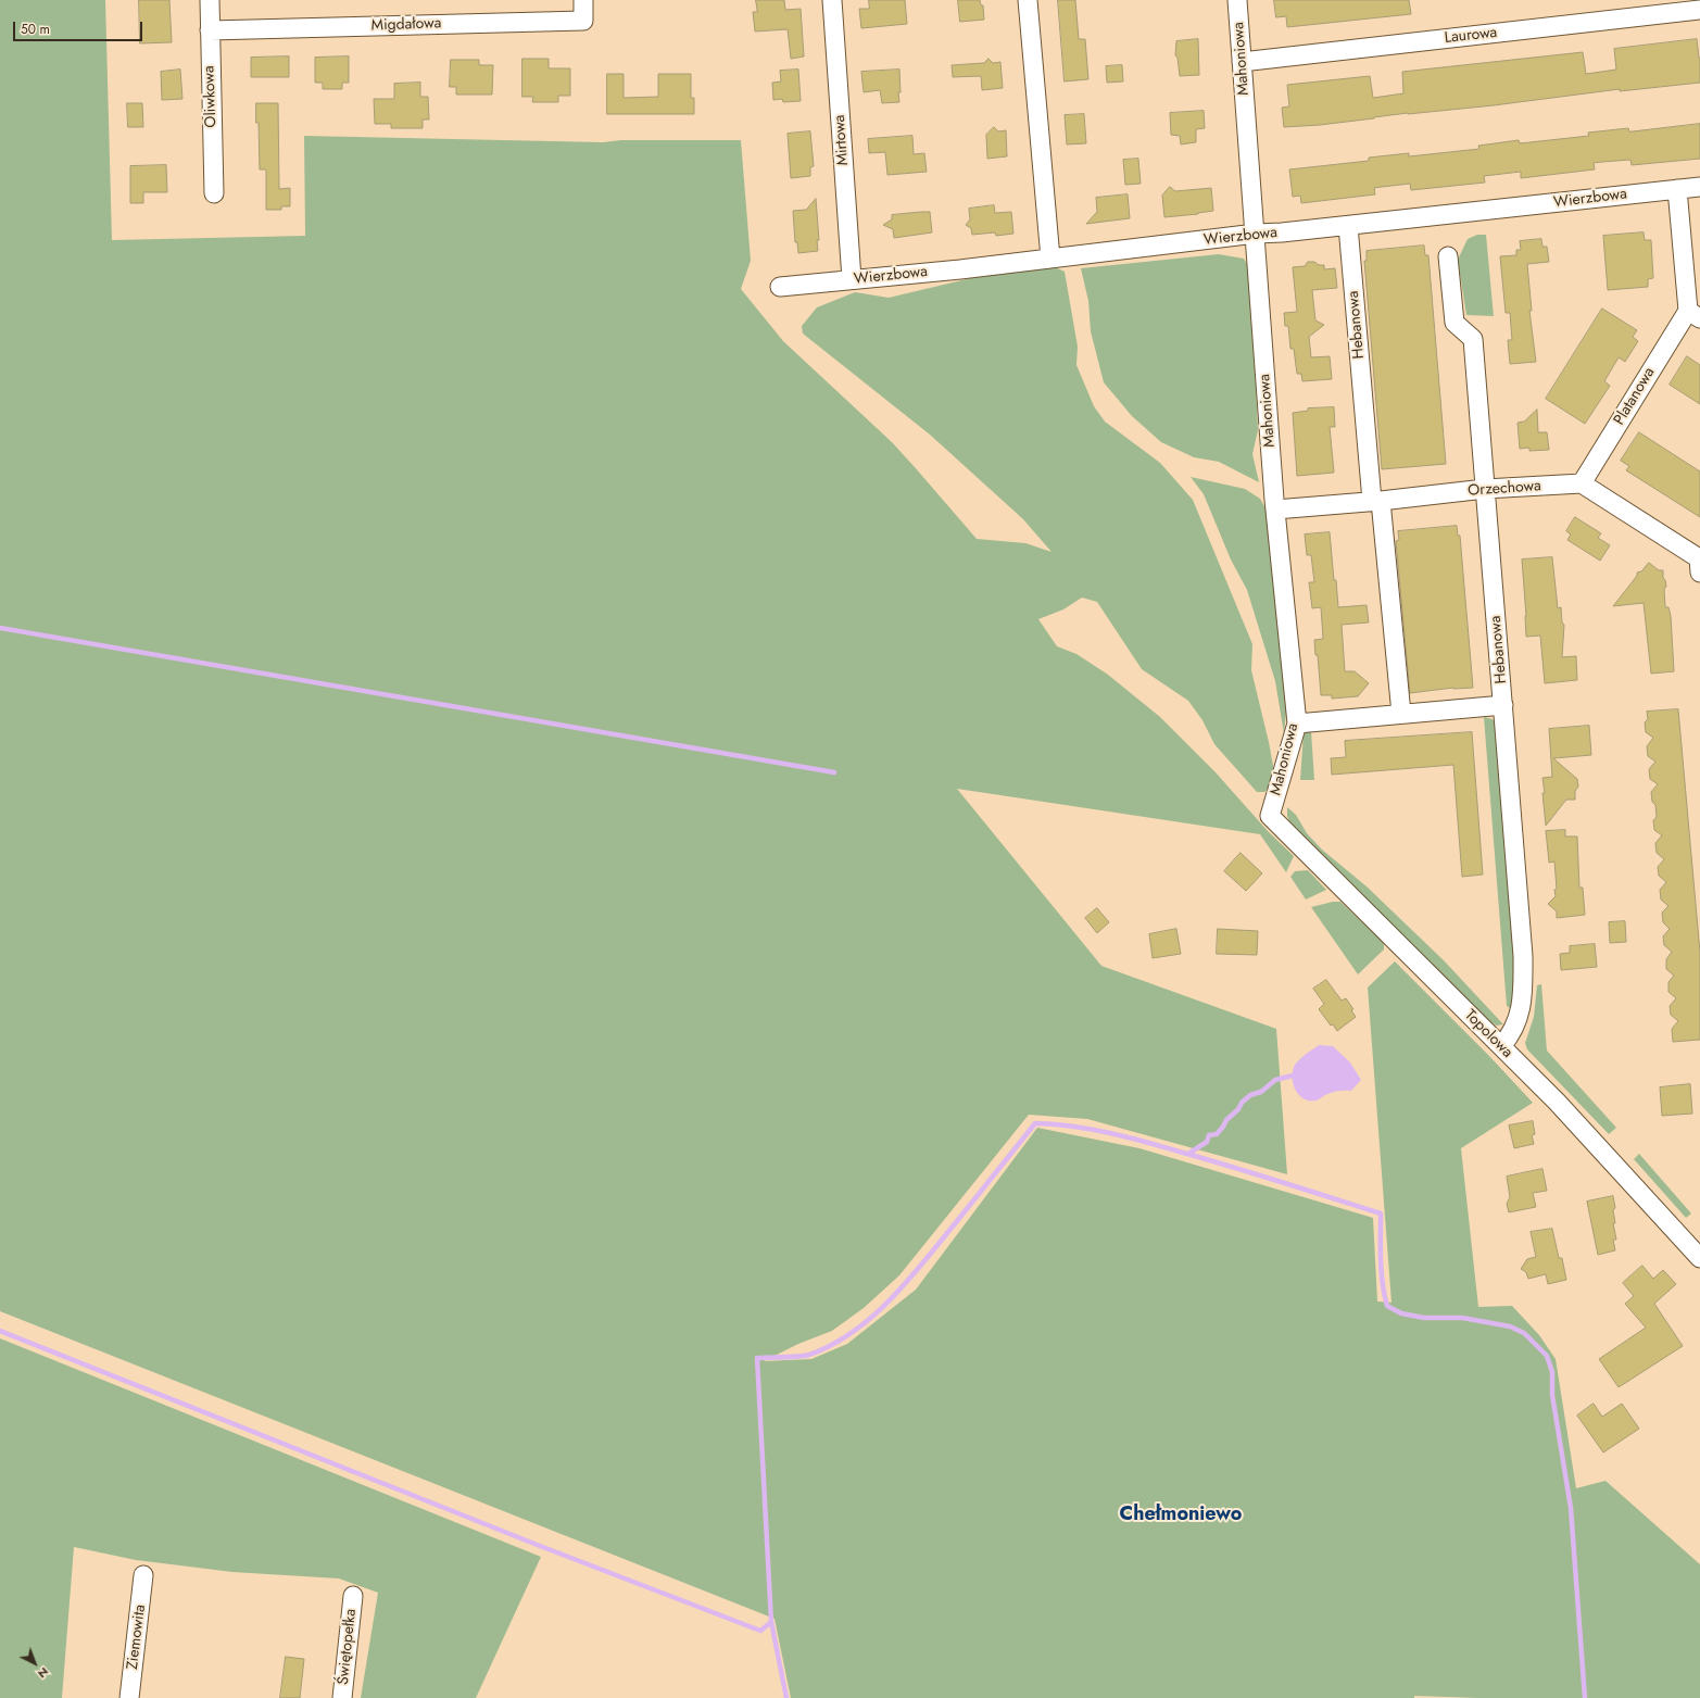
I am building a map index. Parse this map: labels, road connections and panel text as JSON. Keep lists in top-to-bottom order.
{
  "streets": {
    "street": [
      "Migdałowa",
      "Laurowa",
      "Mahoniowa",
      "Oliwkowa",
      "Mirtowa",
      "Wierzbowa",
      "Hebanowa",
      "Platanowa",
      "Orzechowa",
      "Topolowa",
      "Ziemowita",
      "Świętopełka"
    ]
  },
  "crossings": [
    ["Migdałowa", "Oliwkowa"],
    ["Laurowa", "Mahoniowa"],
    ["Mahoniowa", "Wierzbowa"],
    ["Mahoniowa", "Orzechowa"],
    ["Mahoniowa", "Topolowa"],
    ["Mirtowa", "Wierzbowa"],
    ["Wierzbowa", "Hebanowa"],
    ["Wierzbowa", "Platanowa"],
    ["Hebanowa", "Orzechowa"],
    ["Hebanowa", "Topolowa"],
    ["Platanowa", "Orzechowa"]
  ],
  "districts": ["Chełmoniewo"],
  "scale_bar": "50 m",
  "north": "bottom right"
}
